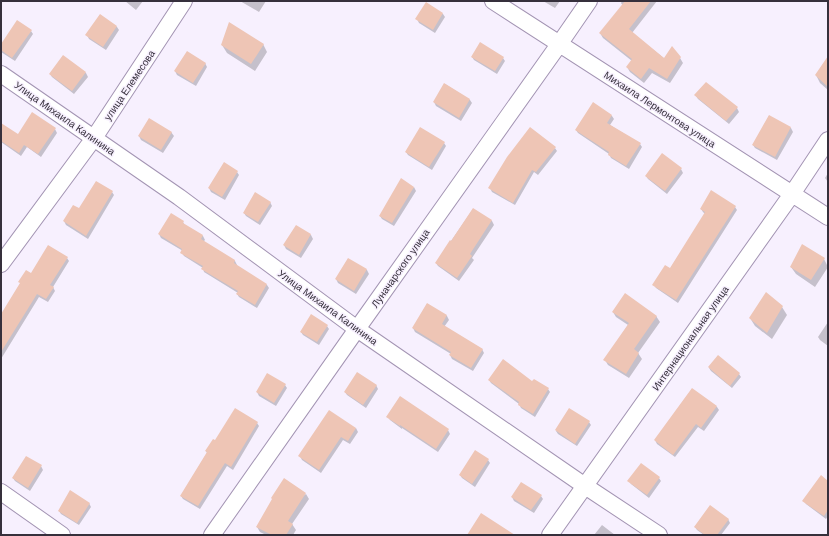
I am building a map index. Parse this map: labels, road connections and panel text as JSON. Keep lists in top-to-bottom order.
{
  "streets": {
    "street": [
      "улица Елемесова",
      "Михаила Лермонтова улица",
      "Улица Михаила Калинина",
      "Луначарского улица",
      "Интернациональная улица"
    ]
  },
  "crossings": [
    ["улица Елемесова", "Улица Михаила Калинина"],
    ["Михаила Лермонтова улица", "Луначарского улица"],
    ["Михаила Лермонтова улица", "Интернациональная улица"],
    ["Улица Михаила Калинина", "Луначарского улица"],
    ["Улица Михаила Калинина", "Интернациональная улица"]
  ]
}
